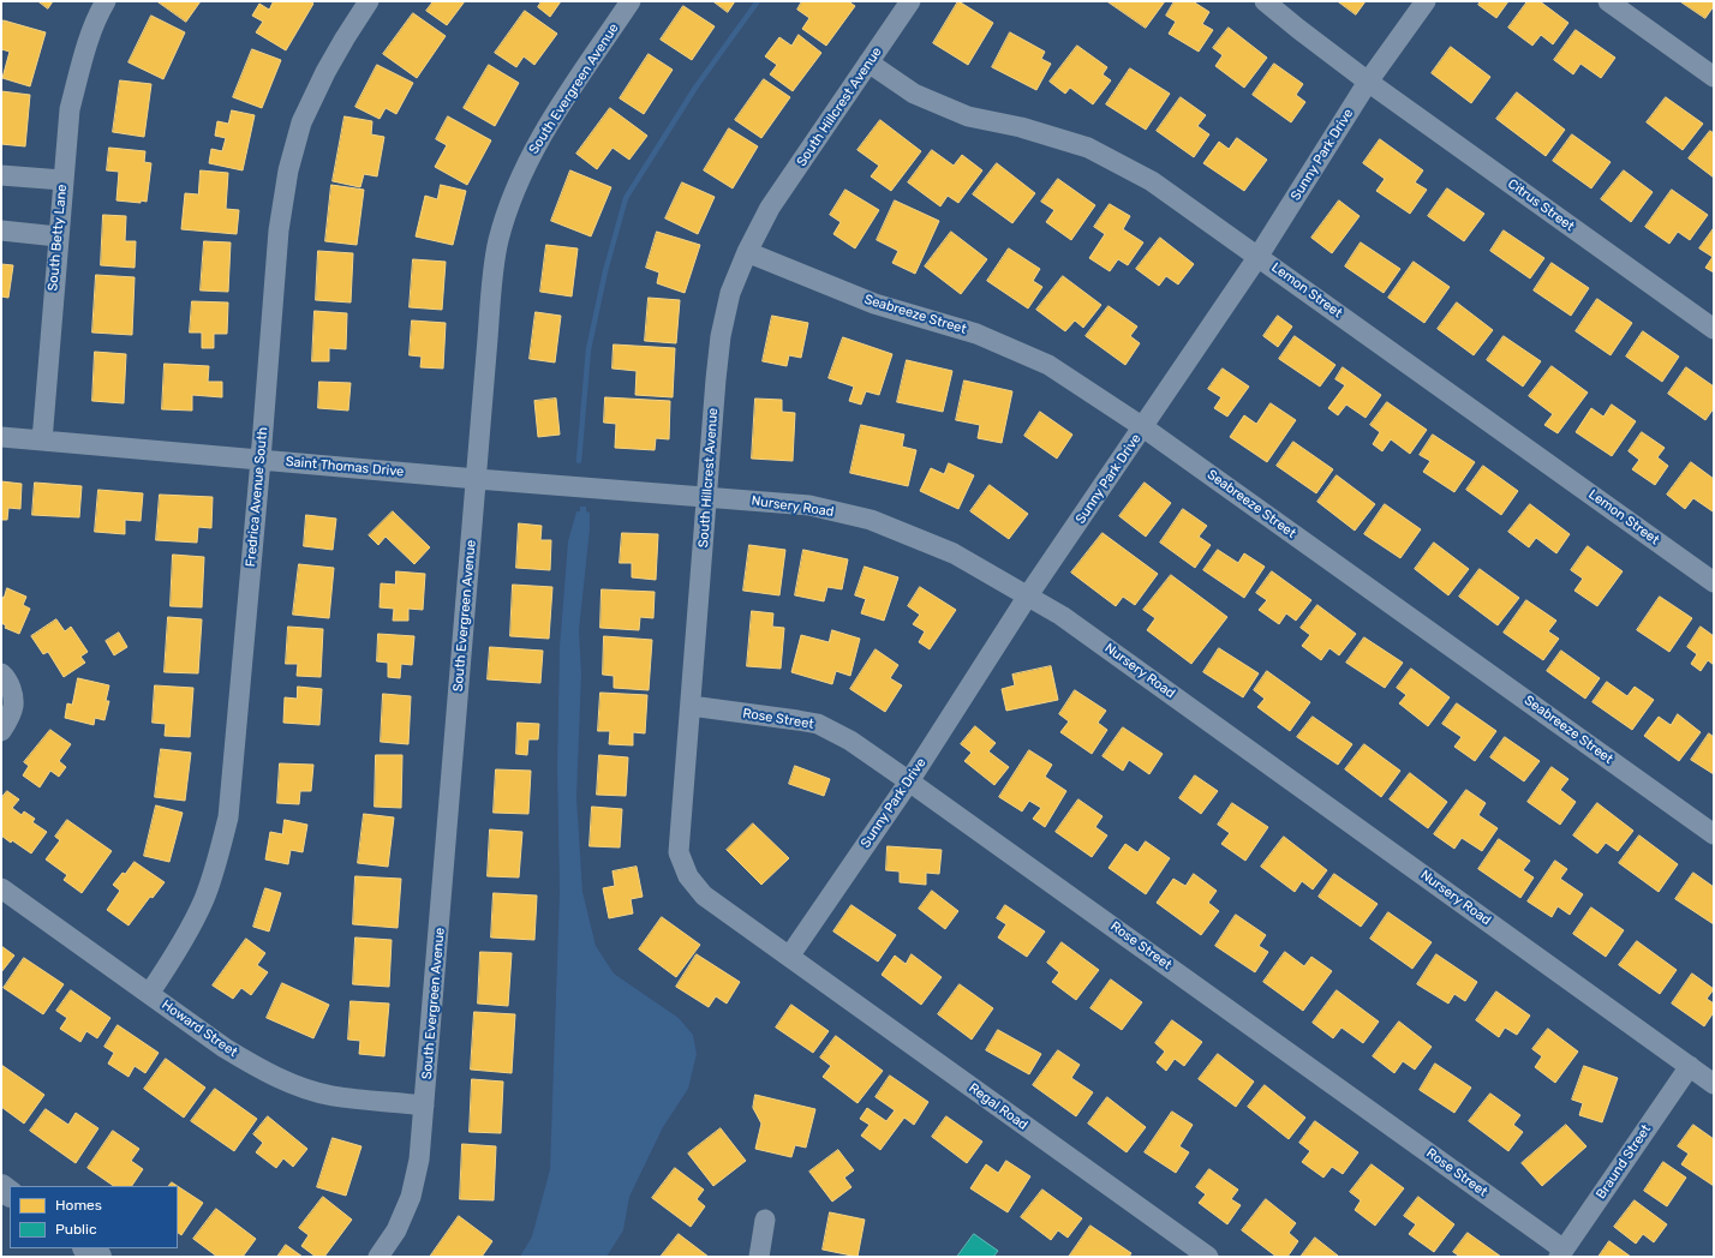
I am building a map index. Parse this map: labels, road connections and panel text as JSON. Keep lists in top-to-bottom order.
{
  "streets": {
    "street": [
      "South Evergreen Avenue",
      "South Hillcrest Avenue",
      "Sunny Park Drive",
      "Citrus Street",
      "South Betty Lane",
      "Lemon Street",
      "Seabreeze Street",
      "Saint Thomas Drive",
      "Fredrica Avenue South",
      "Nursery Road",
      "Rose Street",
      "Howard Street",
      "Regal Road",
      "Braund Street"
    ]
  },
  "crossings": [
    ["South Evergreen Avenue", "Saint Thomas Drive"],
    ["South Evergreen Avenue", "Nursery Road"],
    ["South Evergreen Avenue", "Howard Street"],
    ["South Hillcrest Avenue", "Sunny Park Drive"],
    ["South Hillcrest Avenue", "Lemon Street"],
    ["South Hillcrest Avenue", "Seabreeze Street"],
    ["South Hillcrest Avenue", "Nursery Road"],
    ["South Hillcrest Avenue", "Rose Street"],
    ["South Hillcrest Avenue", "Regal Road"],
    ["Sunny Park Drive", "Citrus Street"],
    ["Sunny Park Drive", "Lemon Street"],
    ["Sunny Park Drive", "Seabreeze Street"],
    ["Sunny Park Drive", "Nursery Road"],
    ["Sunny Park Drive", "Rose Street"],
    ["Sunny Park Drive", "Regal Road"],
    ["South Betty Lane", "Saint Thomas Drive"],
    ["Saint Thomas Drive", "Fredrica Avenue South"],
    ["Saint Thomas Drive", "Nursery Road"],
    ["Fredrica Avenue South", "Howard Street"],
    ["Nursery Road", "Braund Street"],
    ["Rose Street", "Braund Street"]
  ],
  "legend": ["Homes", "Public"]
}
